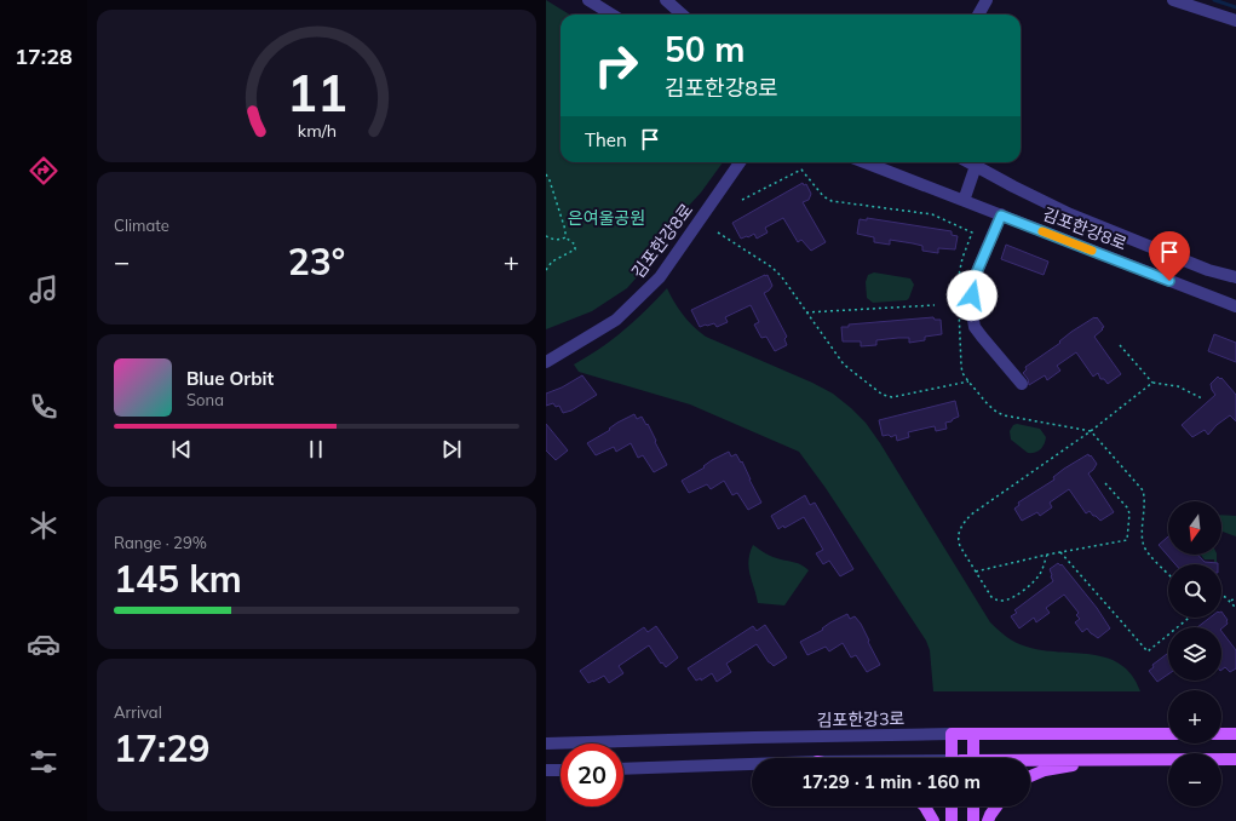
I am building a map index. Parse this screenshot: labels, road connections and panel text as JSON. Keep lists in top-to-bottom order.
{
  "streets": {
    "main road": ["김포한강3로"],
    "street": ["김포한강8로"]
  },
  "parks": ["은여울공원"],
  "north": "bottom",
  "page": {
    "tabs": "17:28",
    "turn": ["50 m", "김포한강8로"],
    "then": "Then",
    "tile": [
      "Climate",
      ["Range · 29%", "145 km"],
      ["Arrival", "17:29"]
    ],
    "heat": ["−", "23°", "+"],
    "song": ["Blue Orbit", "Sona"],
    "map_buttons": ["+", "−"],
    "limit": "20",
    "trip": "17:29 · 1 min · 160 m",
    "gauge": ["11", "km/h"]
  }
}
